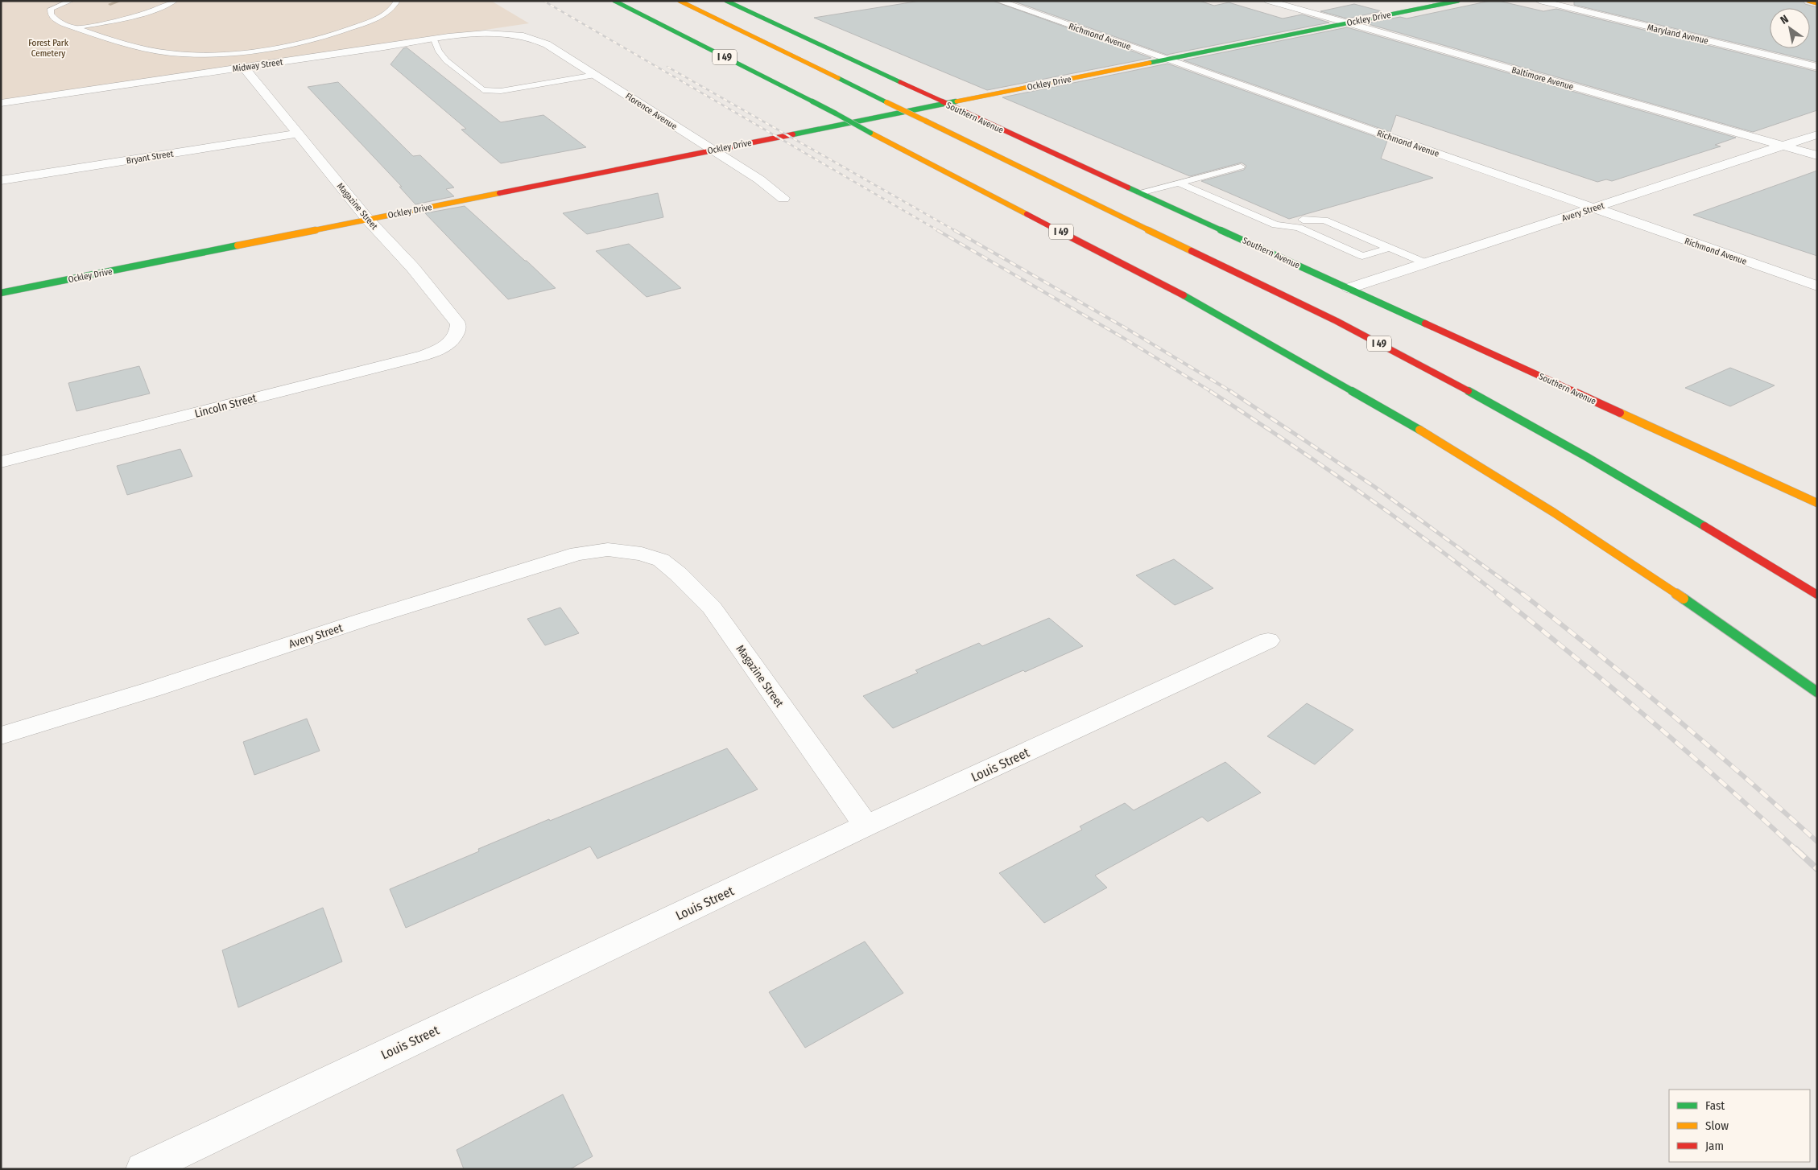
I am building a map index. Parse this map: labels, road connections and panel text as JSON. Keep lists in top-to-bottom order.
{
  "streets": {
    "main road": ["Ockley Drive", "I 49", "Southern Avenue"],
    "street": [
      "Maryland Avenue",
      "Richmond Avenue",
      "Midway Street",
      "Baltimore Avenue",
      "Florence Avenue",
      "Bryant Street",
      "Magazine Street",
      "Avery Street",
      "Lincoln Street",
      "Louis Street"
    ]
  },
  "crossings": [
    ["Ockley Drive", "Richmond Avenue"],
    ["Ockley Drive", "Baltimore Avenue"],
    ["Ockley Drive", "Florence Avenue"],
    ["Ockley Drive", "Southern Avenue"],
    ["Ockley Drive", "Magazine Street"],
    ["Richmond Avenue", "Avery Street"],
    ["Midway Street", "Florence Avenue"],
    ["Midway Street", "Magazine Street"],
    ["Baltimore Avenue", "Avery Street"],
    ["Southern Avenue", "Avery Street"],
    ["Bryant Street", "Magazine Street"],
    ["Magazine Street", "Avery Street"],
    ["Magazine Street", "Lincoln Street"],
    ["Magazine Street", "Louis Street"]
  ],
  "parks": ["Forest Park Cemetery"],
  "legend": ["Fast", "Slow", "Jam"],
  "north": "top left"
}
